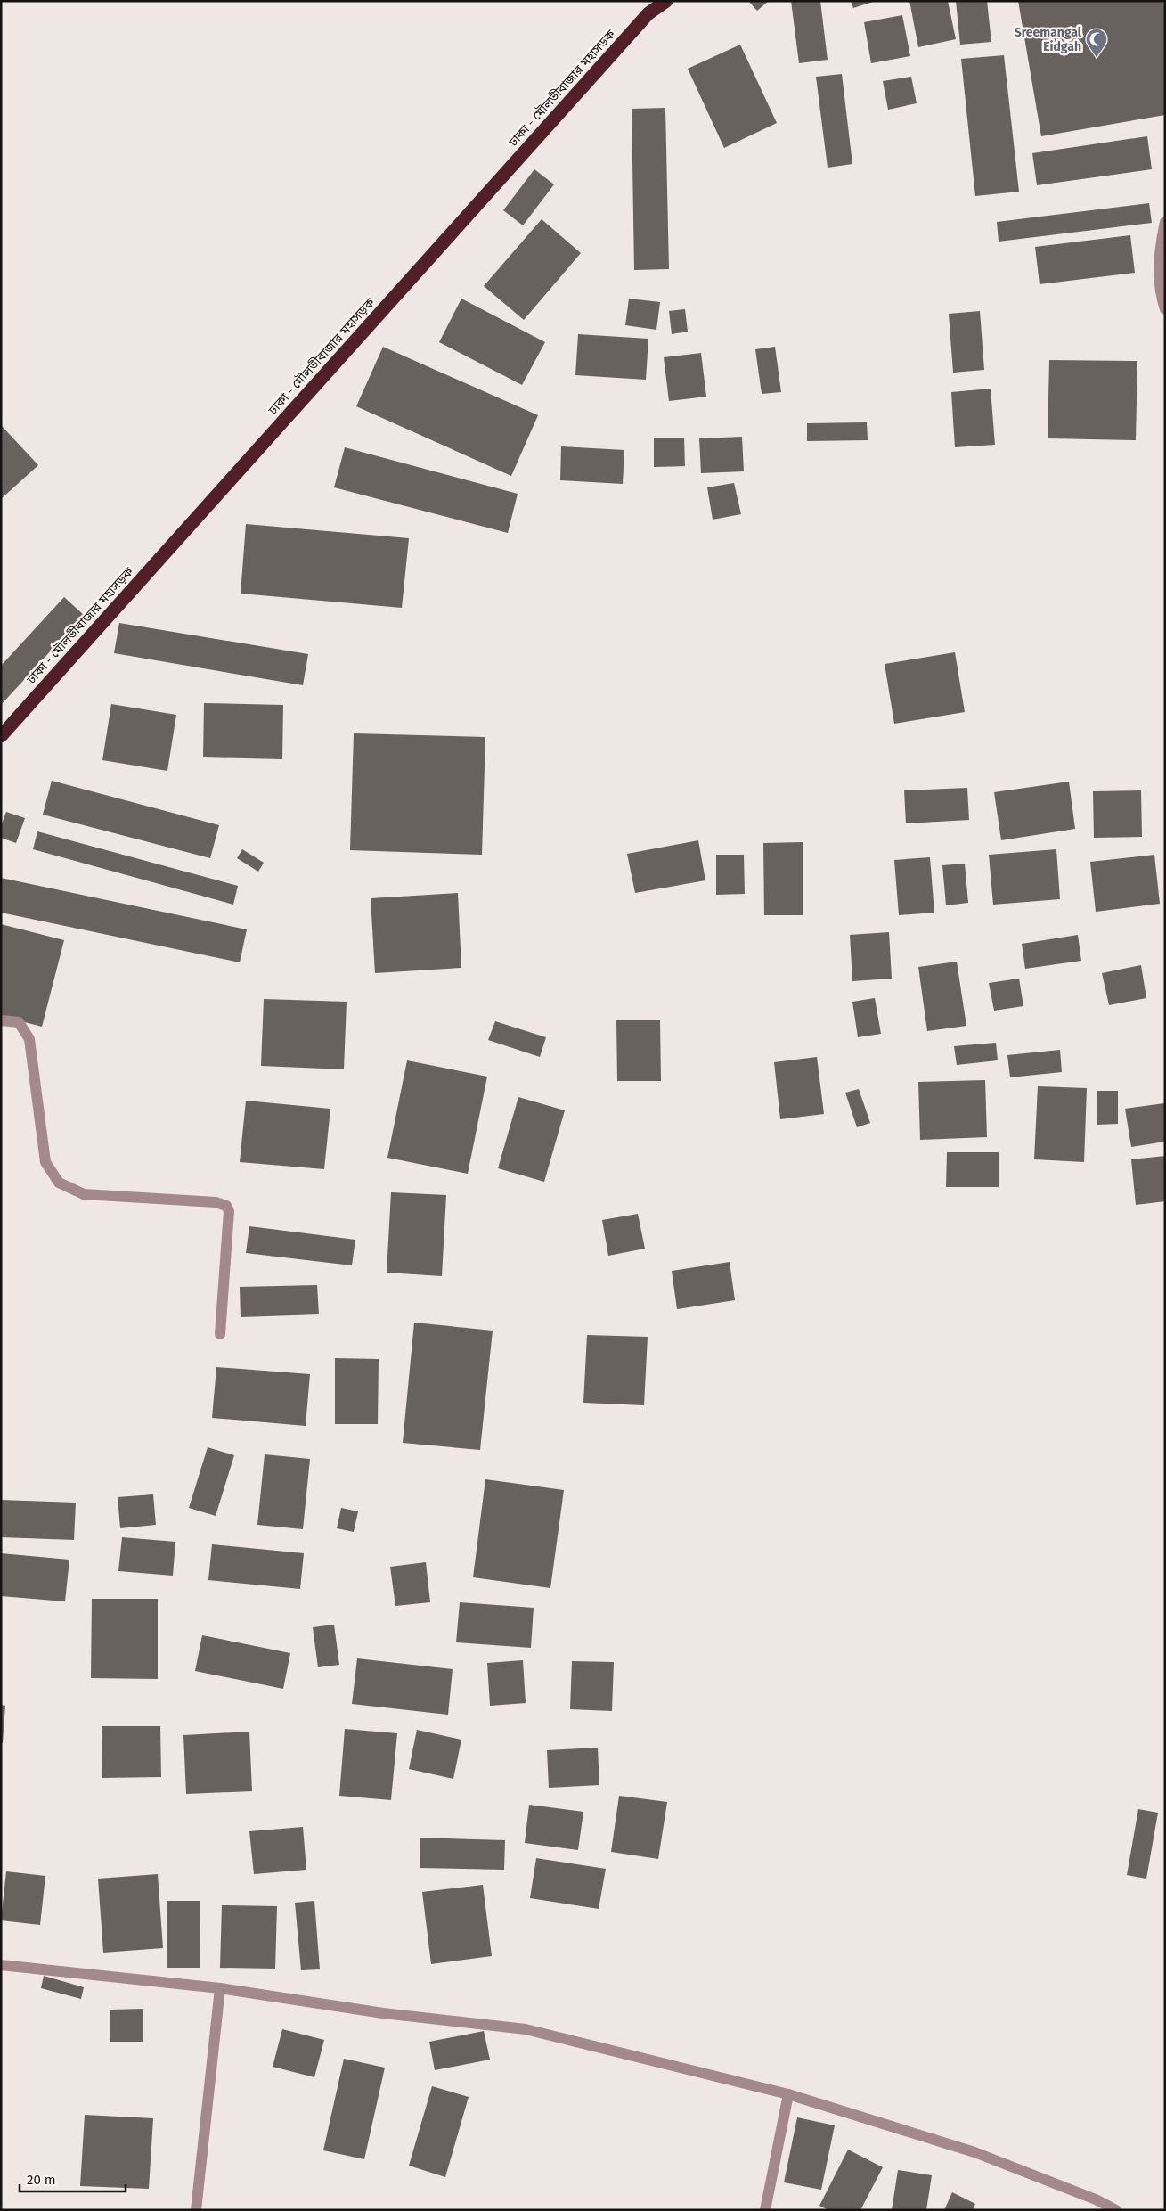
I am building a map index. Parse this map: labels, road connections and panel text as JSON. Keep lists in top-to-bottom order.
{
  "streets": {
    "highway": ["ঢাকা - মৌলভীবাজার মহাসড়ক"]
  },
  "places": {
    "mosque": ["Sreemangal Eidgah"]
  },
  "scale_bar": "20 m"
}
